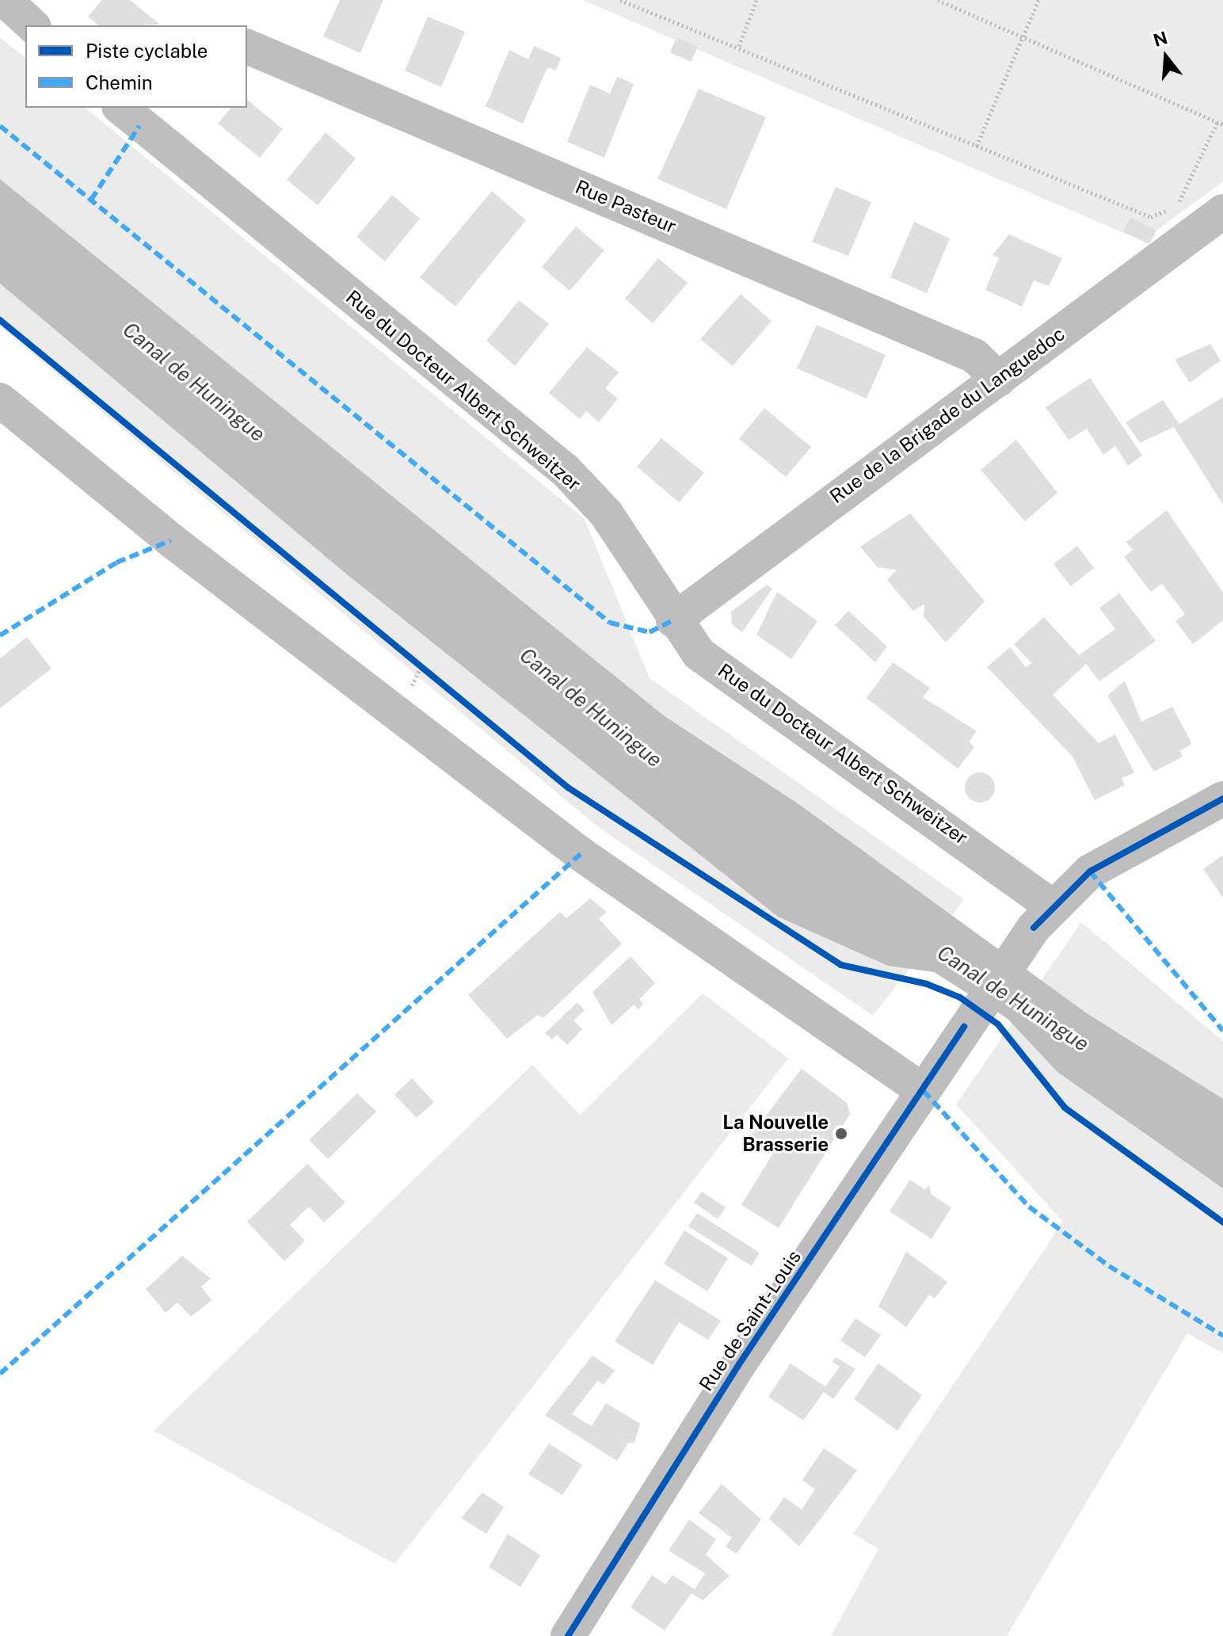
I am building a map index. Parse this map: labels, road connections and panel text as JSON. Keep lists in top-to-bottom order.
{
  "streets": {
    "street": [
      "Rue Pasteur",
      "Rue du Docteur Albert Schweitzer",
      "Rue de la Brigade du Languedoc",
      "Rue de Saint-Louis"
    ]
  },
  "crossings": [
    ["Rue Pasteur", "Rue de la Brigade du Languedoc"],
    ["Rue du Docteur Albert Schweitzer", "Rue de la Brigade du Languedoc"],
    ["Rue du Docteur Albert Schweitzer", "Rue de Saint-Louis"]
  ],
  "water": ["Canal de Huningue"],
  "places": ["La Nouvelle Brasserie"],
  "legend": ["Piste cyclable", "Chemin"],
  "north": "top"
}
